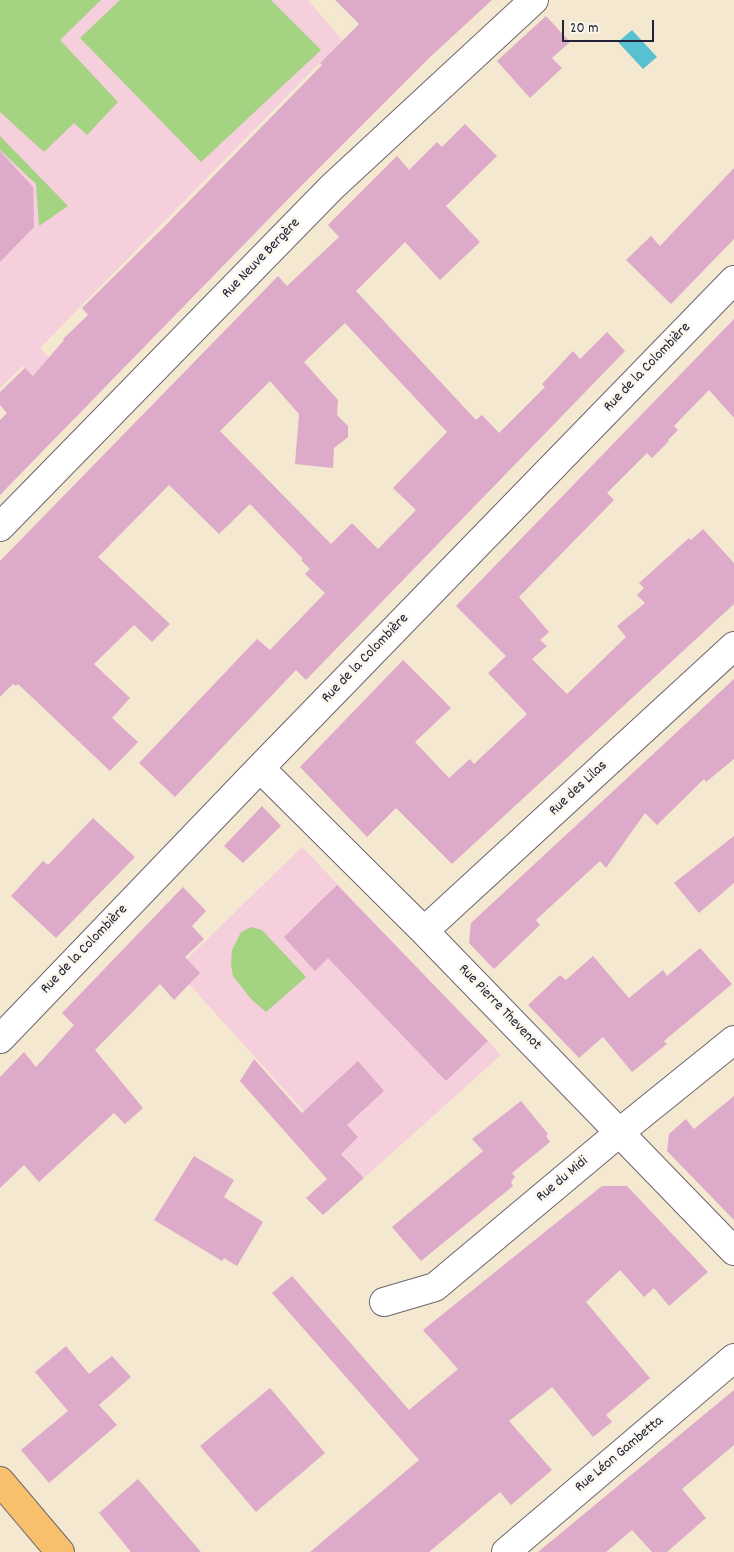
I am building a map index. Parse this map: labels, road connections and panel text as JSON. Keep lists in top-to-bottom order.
{
  "streets": {
    "street": [
      "Rue Neuve Bergère",
      "Rue de la Colombière",
      "Rue des Lilas",
      "Rue Pierre Thevenot",
      "Rue du Midi",
      "Rue Léon Gambetta"
    ]
  },
  "crossings": [
    ["Rue de la Colombière", "Rue Pierre Thevenot"],
    ["Rue des Lilas", "Rue Pierre Thevenot"],
    ["Rue Pierre Thevenot", "Rue du Midi"]
  ],
  "scale_bar": "20 m"
}
